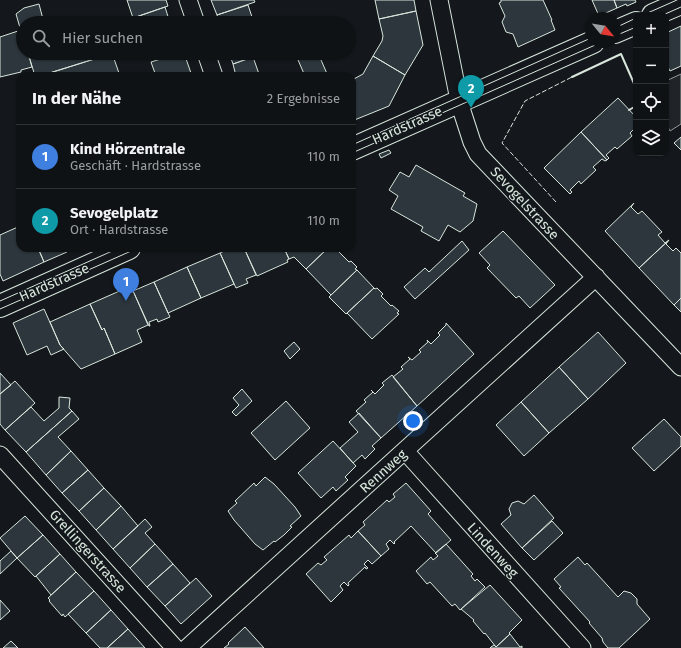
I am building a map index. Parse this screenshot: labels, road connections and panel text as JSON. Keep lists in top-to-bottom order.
{
  "streets": {
    "street": [
      "Hardstrasse",
      "Sevogelstrasse",
      "Rennweg",
      "Lindenweg",
      "Grellingerstrasse"
    ]
  },
  "crossings": [
    ["Hardstrasse", "Sevogelstrasse"],
    ["Sevogelstrasse", "Rennweg"],
    ["Rennweg", "Lindenweg"]
  ],
  "north": "bottom right",
  "page": {
    "map_buttons": ["+", "−"],
    "search": "Hier suchen",
    "heading": ["In der Nähe", "2 Ergebnisse"],
    "pins": ["2", "1"],
    "list": [
      {
        "mark": "1",
        "name": "Kind Hörzentrale",
        "note": "Geschäft · Hardstrasse",
        "value": "110 m"
      },
      {
        "mark": "2",
        "name": "Sevogelplatz",
        "note": "Ort · Hardstrasse",
        "value": "110 m"
      }
    ]
  }
}
